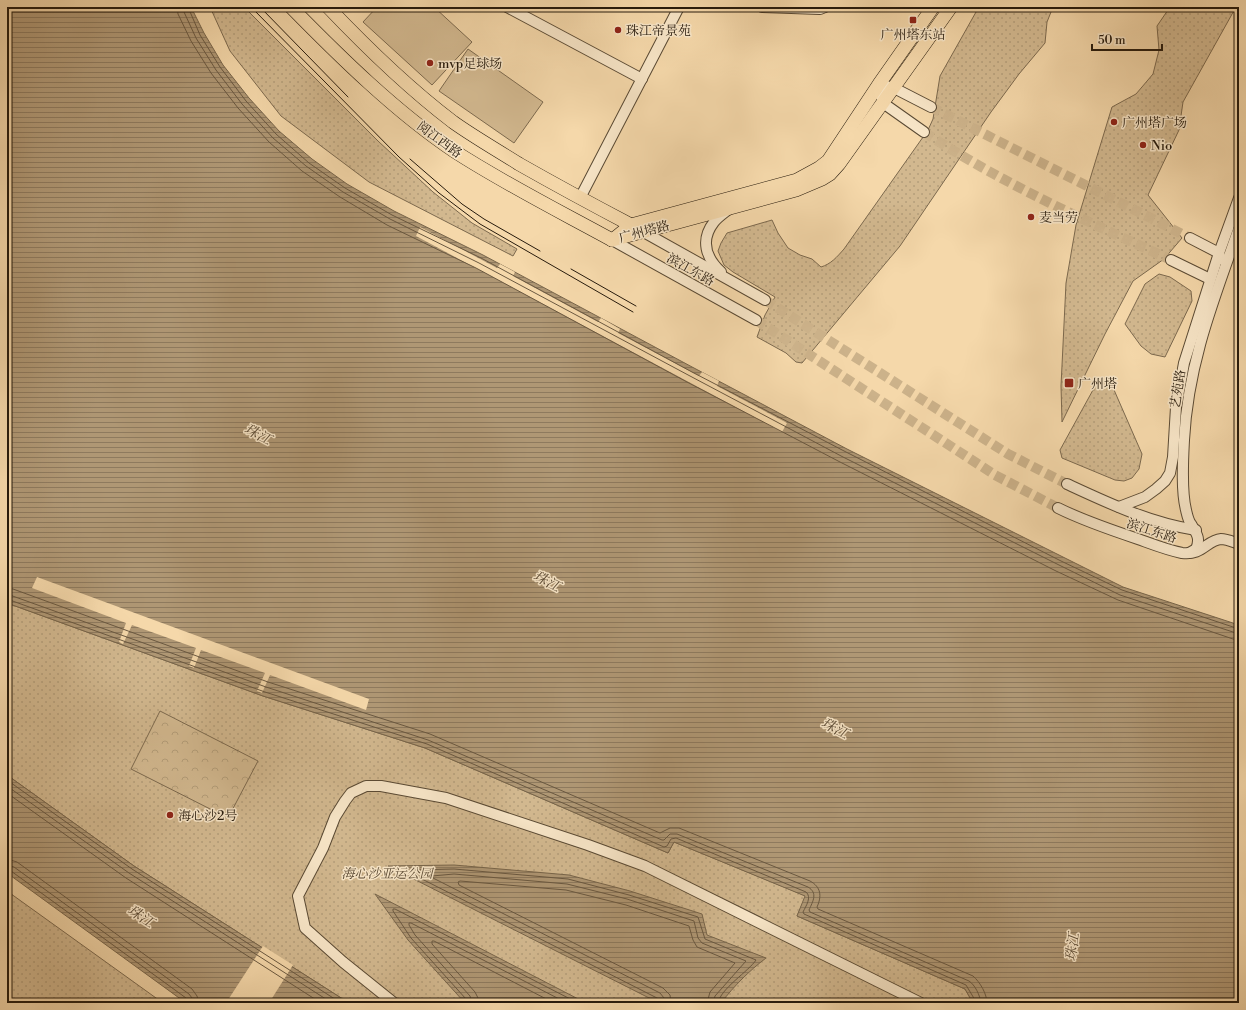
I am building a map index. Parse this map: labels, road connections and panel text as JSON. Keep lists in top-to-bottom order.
{
  "streets": {
    "main road": ["阅江西路", "广州塔路"],
    "street": ["滨江东路", "艺苑路"]
  },
  "crossings": [
    ["阅江西路", "广州塔路"],
    ["阅江西路", "滨江东路"],
    ["广州塔路", "滨江东路"],
    ["滨江东路", "艺苑路"]
  ],
  "water": ["珠江"],
  "parks": ["海心沙亚运公园"],
  "places": {
    "transit": ["广州塔东站", "广州塔"],
    "other": [
      "珠江帝景苑",
      "mvp足球场",
      "广州塔广场",
      "Nio",
      "麦当劳",
      "海心沙2号"
    ]
  },
  "scale_bar": "50 m"
}
